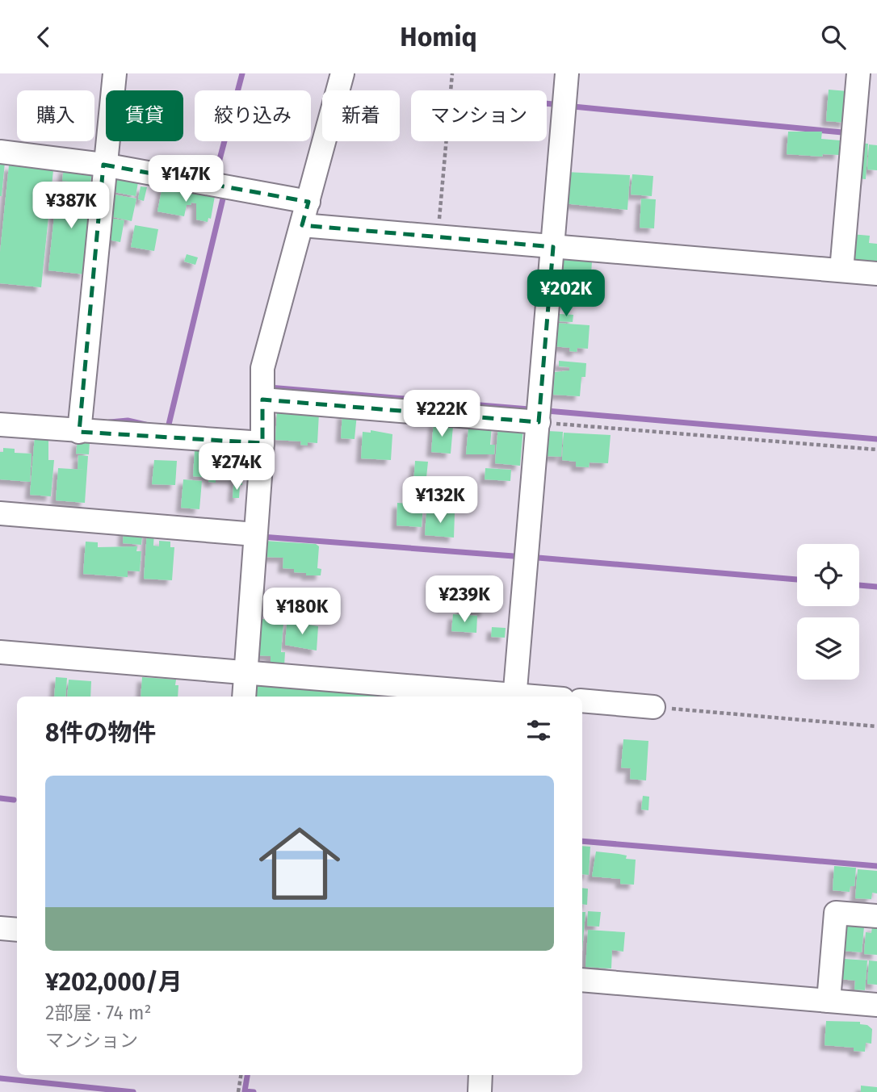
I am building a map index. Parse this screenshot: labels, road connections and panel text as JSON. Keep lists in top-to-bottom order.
{
  "page": {
    "header": "Homiq",
    "chip": [
      "購入",
      "賃貸",
      "絞り込み",
      "新着",
      "マンション"
    ],
    "price": [
      "¥147K",
      "¥387K",
      "¥202K",
      "¥222K",
      "¥274K",
      "¥132K",
      "¥239K",
      "¥180K"
    ],
    "heading": "8件の物件",
    "list": [
      {
        "name": "¥202,000/月",
        "note": "2部屋 · 74 m² · マンション"
      }
    ]
  }
}
